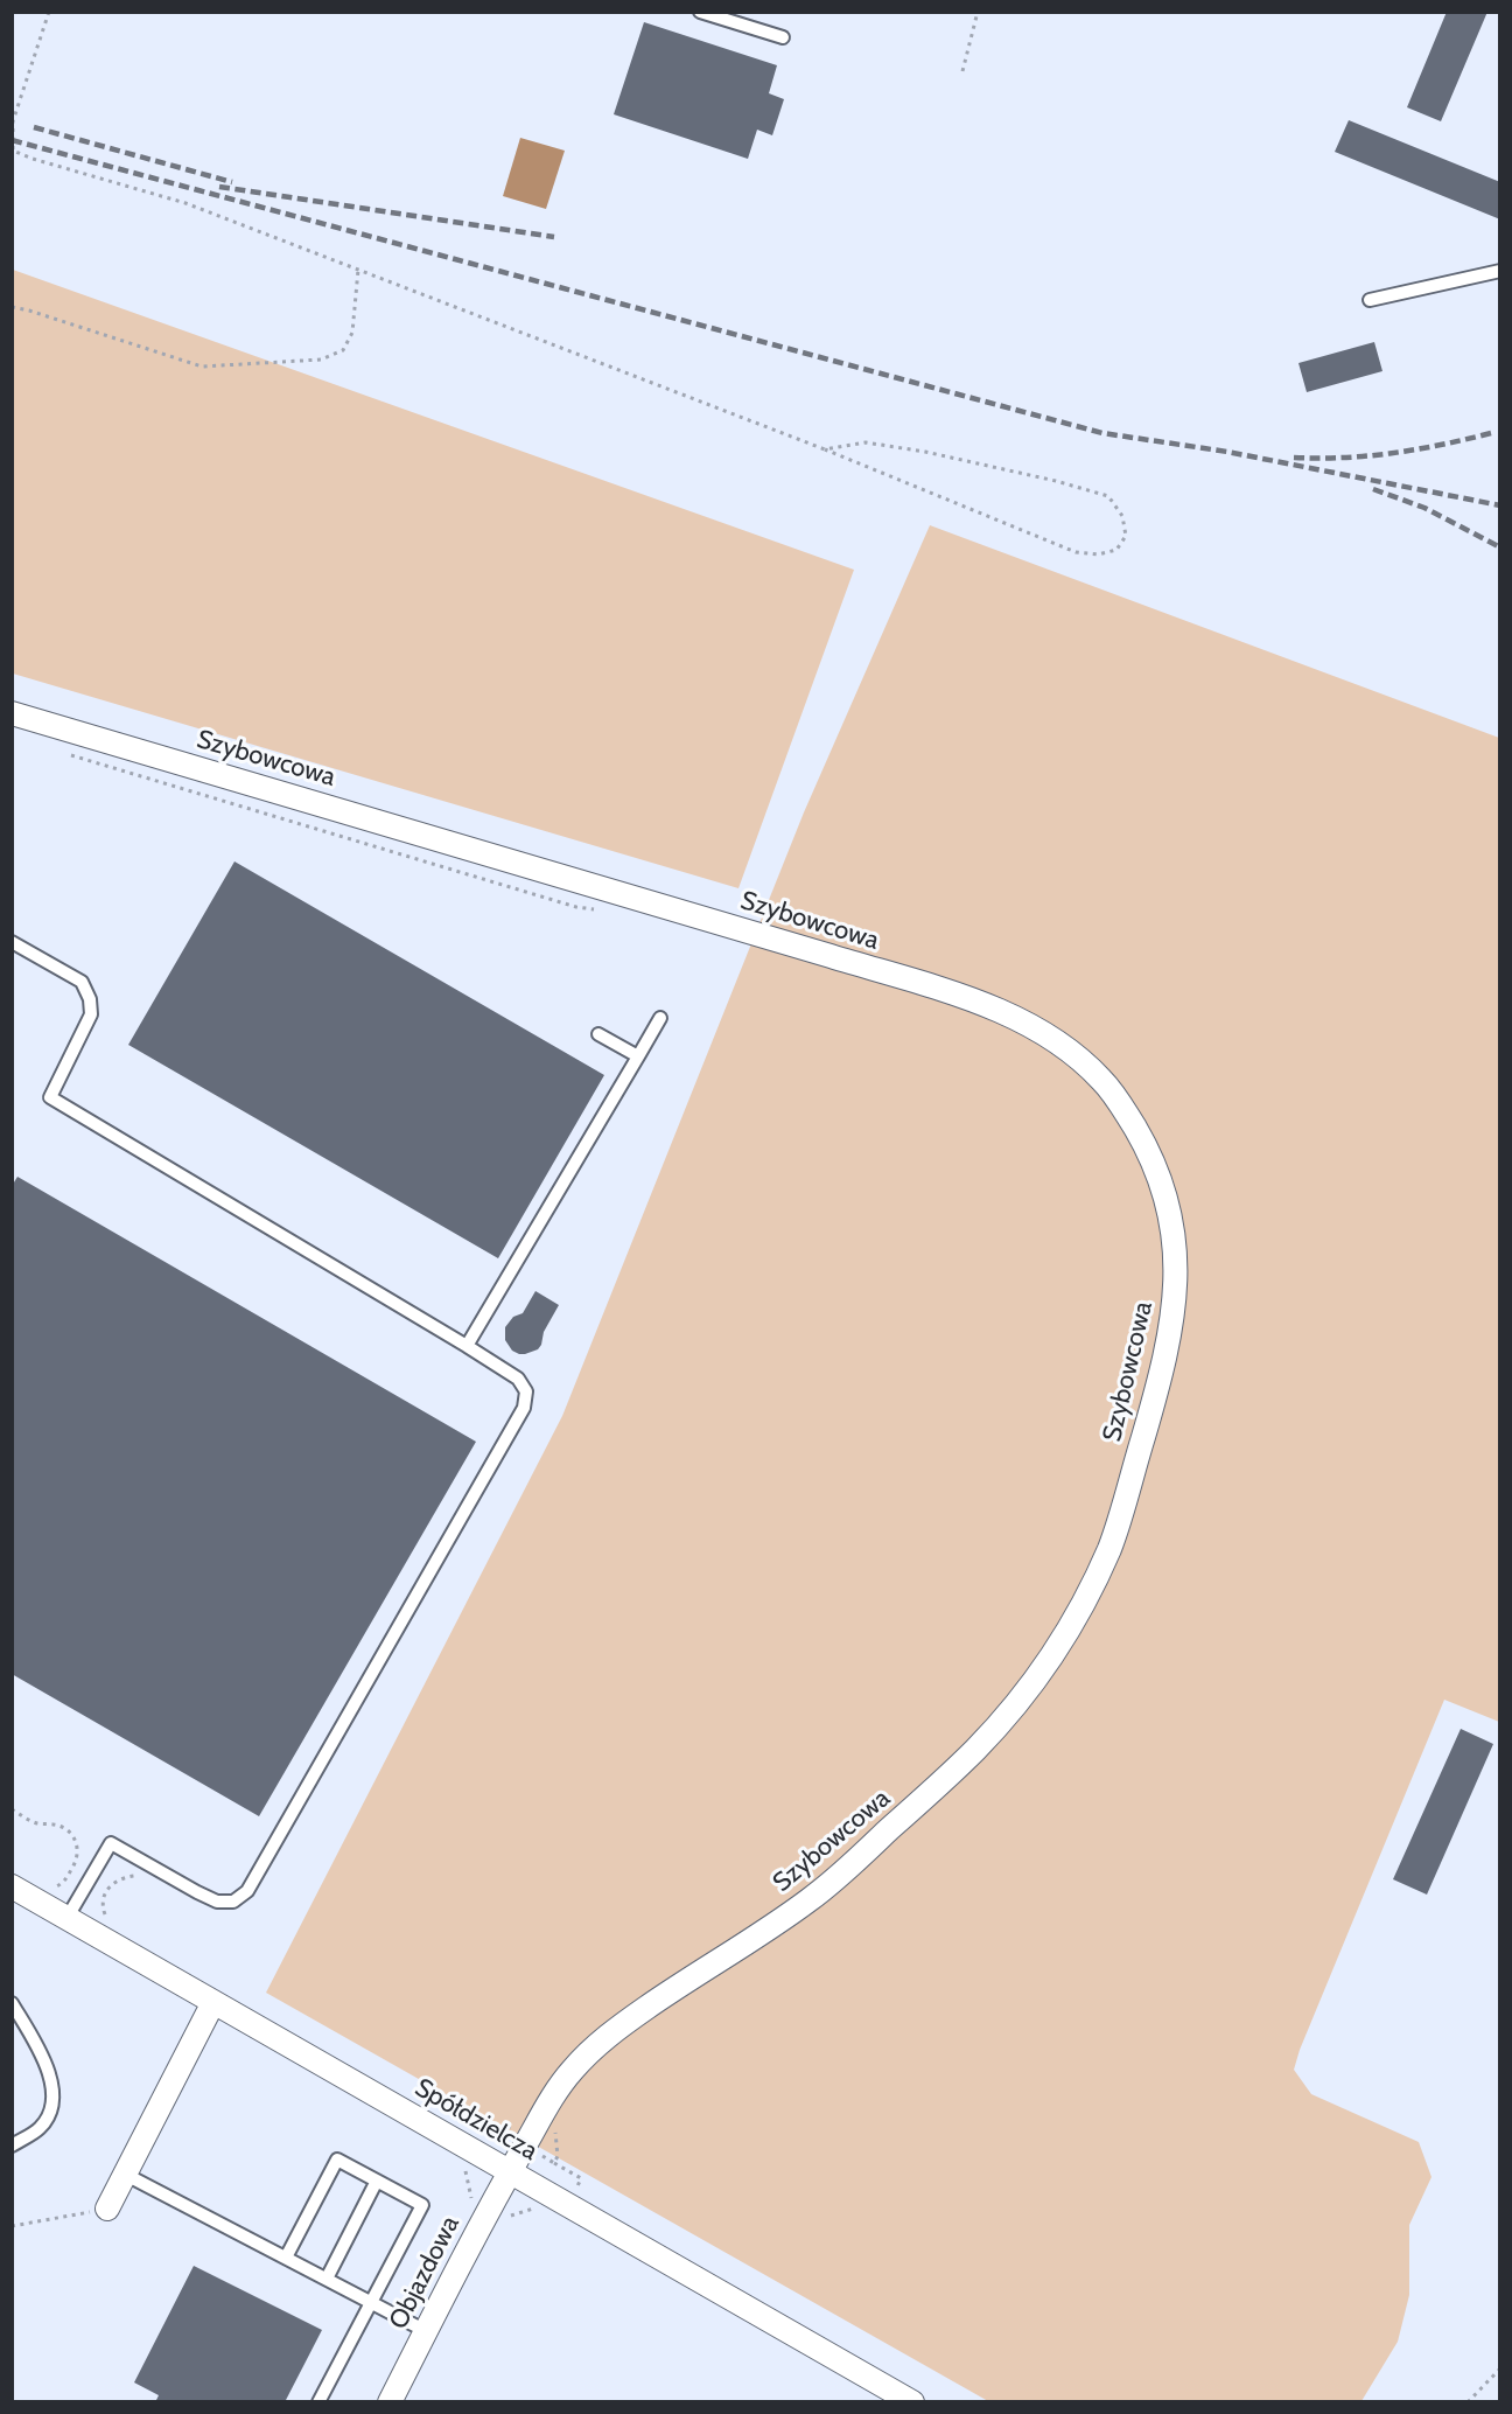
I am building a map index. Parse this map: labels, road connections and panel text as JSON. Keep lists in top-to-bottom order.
{
  "streets": {
    "street": ["Szybowcowa", "Spółdzielcza", "Objazdowa"]
  },
  "crossings": [
    ["Szybowcowa", "Spółdzielcza"],
    ["Szybowcowa", "Objazdowa"],
    ["Spółdzielcza", "Objazdowa"]
  ]
}
